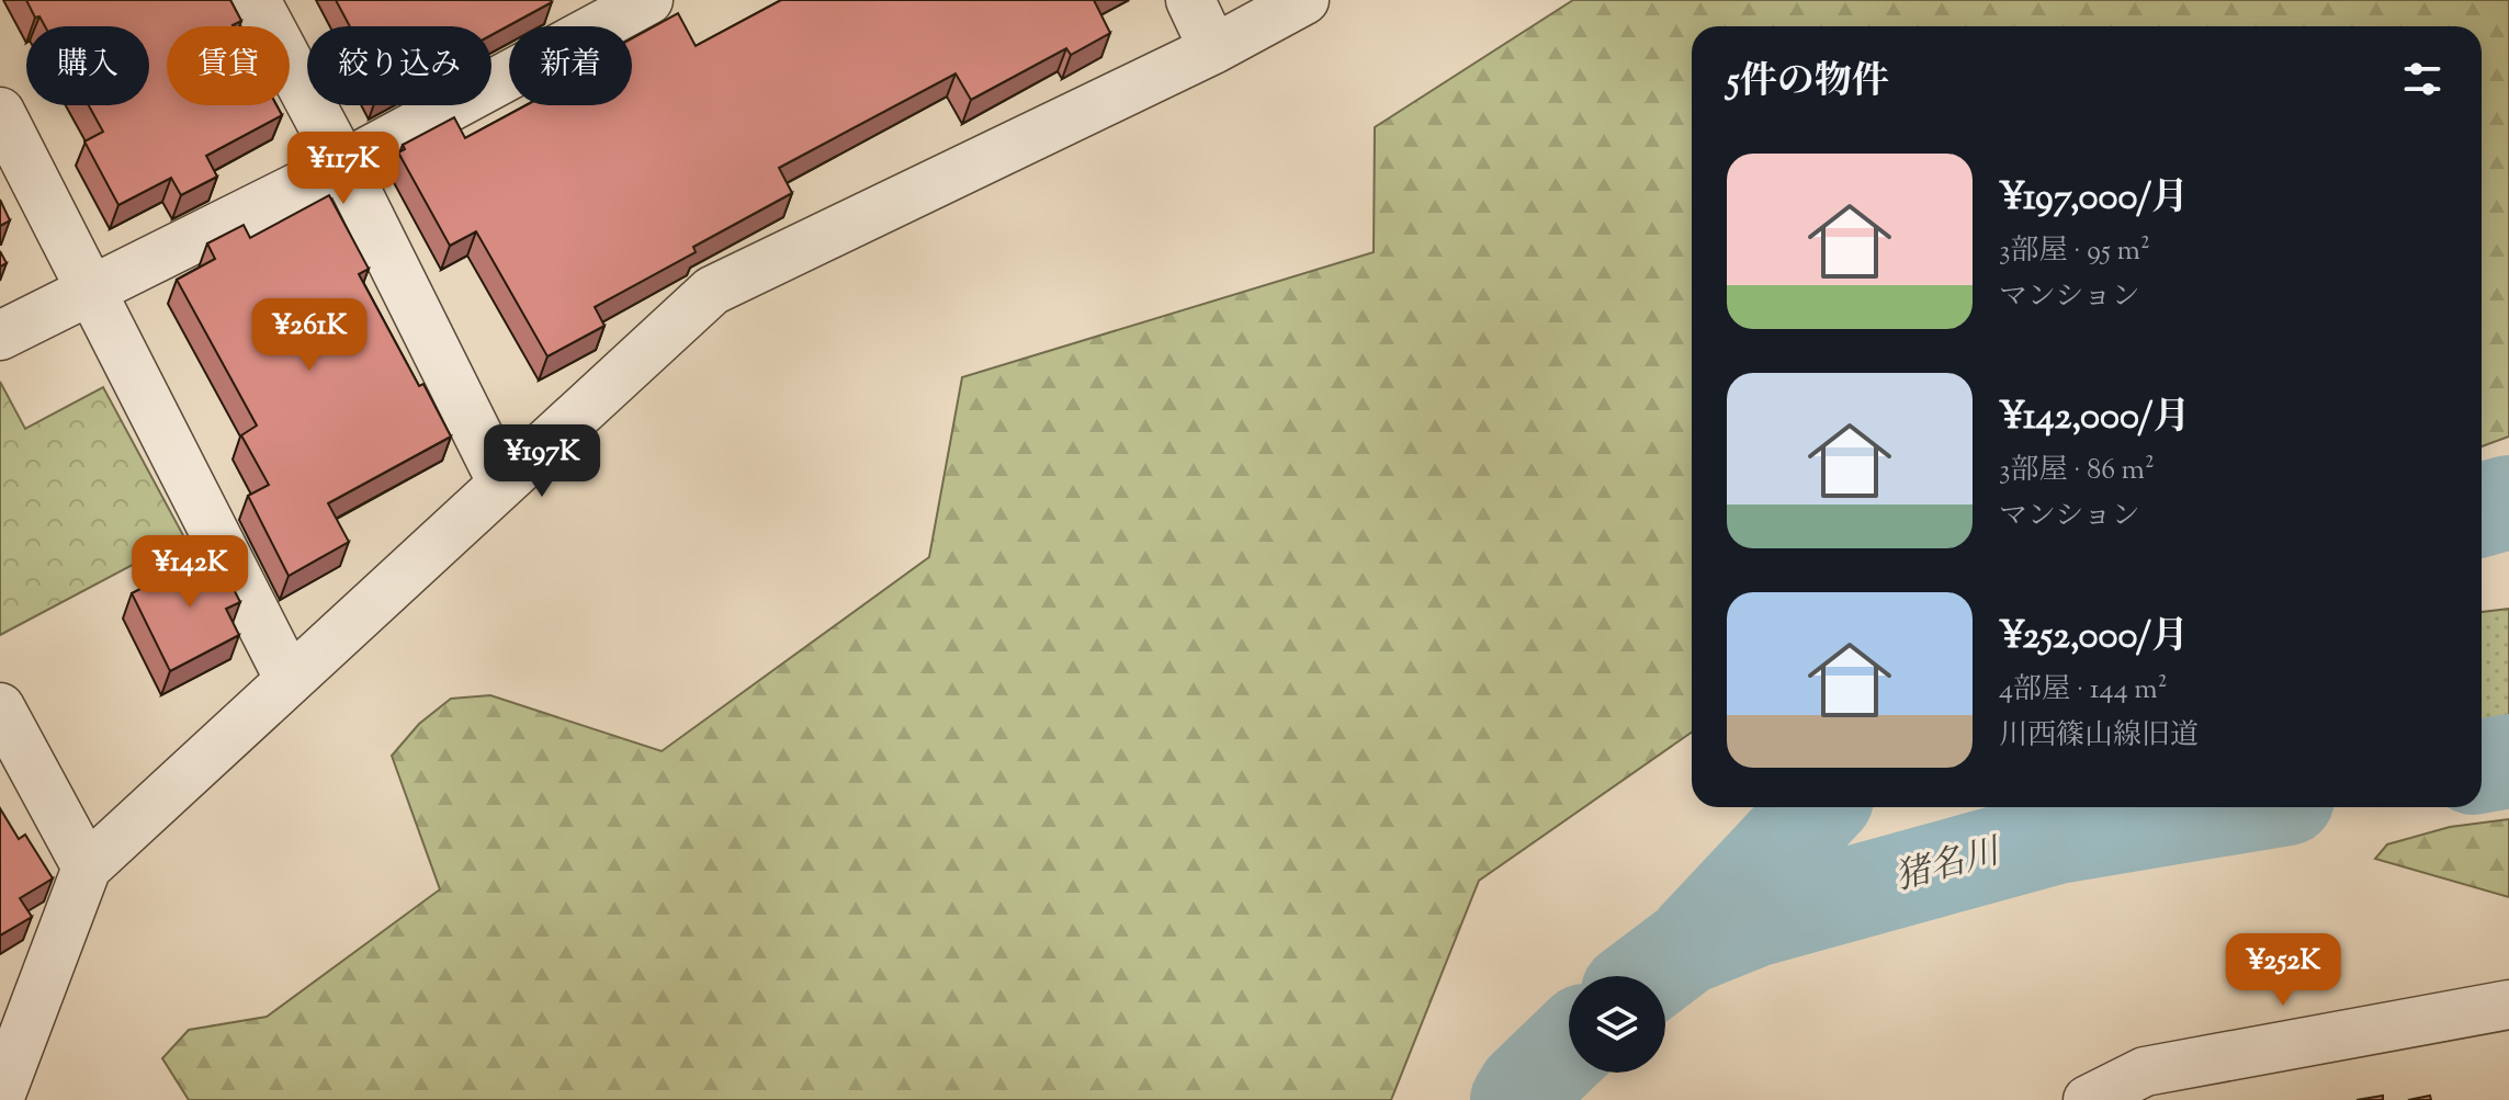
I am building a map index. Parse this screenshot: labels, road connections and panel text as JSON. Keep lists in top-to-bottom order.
{
  "water": ["猪名川"],
  "page": {
    "chip": [
      "購入",
      "賃貸",
      "絞り込み",
      "新着"
    ],
    "heading": "5件の物件",
    "price": [
      "¥117K",
      "¥261K",
      "¥197K",
      "¥142K",
      "¥252K"
    ],
    "list": [
      {
        "name": "¥197,000/月",
        "note": "3部屋 · 95 m² · マンション"
      },
      {
        "name": "¥142,000/月",
        "note": "3部屋 · 86 m² · マンション"
      },
      {
        "name": "¥252,000/月",
        "note": "4部屋 · 144 m² · 川西篠山線旧道"
      }
    ]
  }
}
